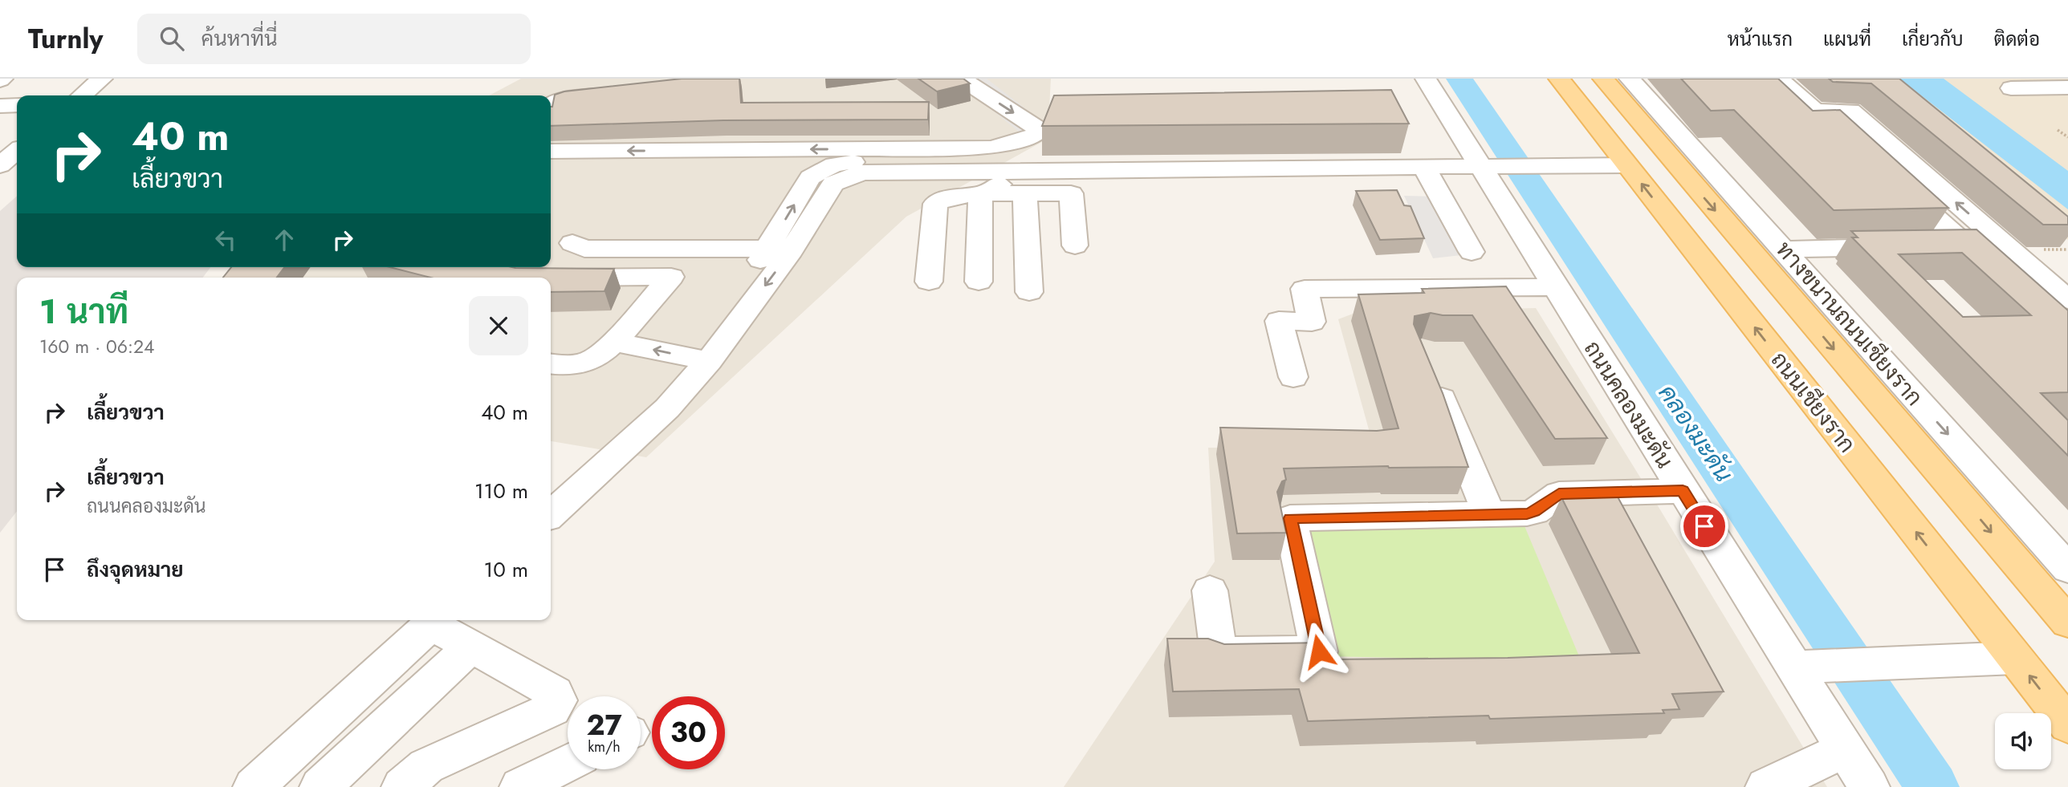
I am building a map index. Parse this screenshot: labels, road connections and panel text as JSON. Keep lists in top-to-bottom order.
{
  "streets": {
    "main road": ["ถนนเชียงราก"],
    "street": ["ทางขนานถนนเชียงราก", "ถนนคลองมะดัน"]
  },
  "water": ["คลองมะดัน"],
  "page": {
    "header": "Turnly",
    "search": "ค้นหาที่นี่",
    "nav": [
      "หน้าแรก",
      "แผนที่",
      "เกี่ยวกับ",
      "ติดต่อ"
    ],
    "turn": ["40 m", "เลี้ยวขวา"],
    "heading": ["1 นาที", "160 m · 06:24"],
    "list": [
      {
        "name": "เลี้ยวขวา",
        "value": "40 m"
      },
      {
        "name": "เลี้ยวขวา",
        "note": "ถนนคลองมะดัน",
        "value": "110 m"
      },
      {
        "name": "ถึงจุดหมาย",
        "value": "10 m"
      }
    ],
    "speed": "27 km/h",
    "limit": "30"
  }
}
